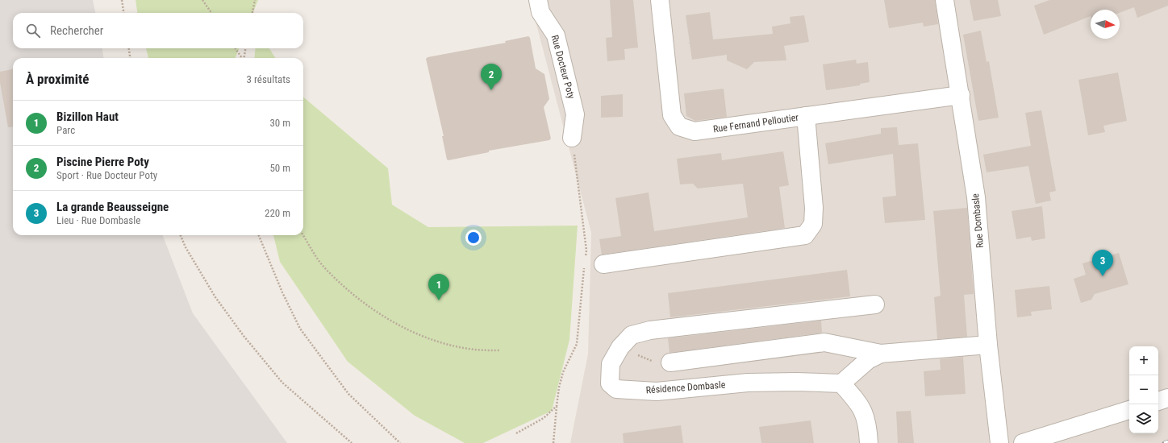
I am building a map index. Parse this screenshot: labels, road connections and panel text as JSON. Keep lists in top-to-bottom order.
{
  "streets": {
    "street": [
      "Rue Docteur Poty",
      "Rue Fernand Pelloutier",
      "Rue Dombasle",
      "Résidence Dombasle"
    ]
  },
  "crossings": [
    ["Rue Fernand Pelloutier", "Rue Dombasle"]
  ],
  "north": "right",
  "page": {
    "search": "Rechercher",
    "heading": ["À proximité", "3 résultats"],
    "pins": ["2", "3", "1"],
    "list": [
      {
        "mark": "1",
        "name": "Bizillon Haut",
        "note": "Parc",
        "value": "30 m"
      },
      {
        "mark": "2",
        "name": "Piscine Pierre Poty",
        "note": "Sport · Rue Docteur Poty",
        "value": "50 m"
      },
      {
        "mark": "3",
        "name": "La grande Beausseigne",
        "note": "Lieu · Rue Dombasle",
        "value": "220 m"
      }
    ],
    "map_buttons": ["+", "−"]
  }
}
